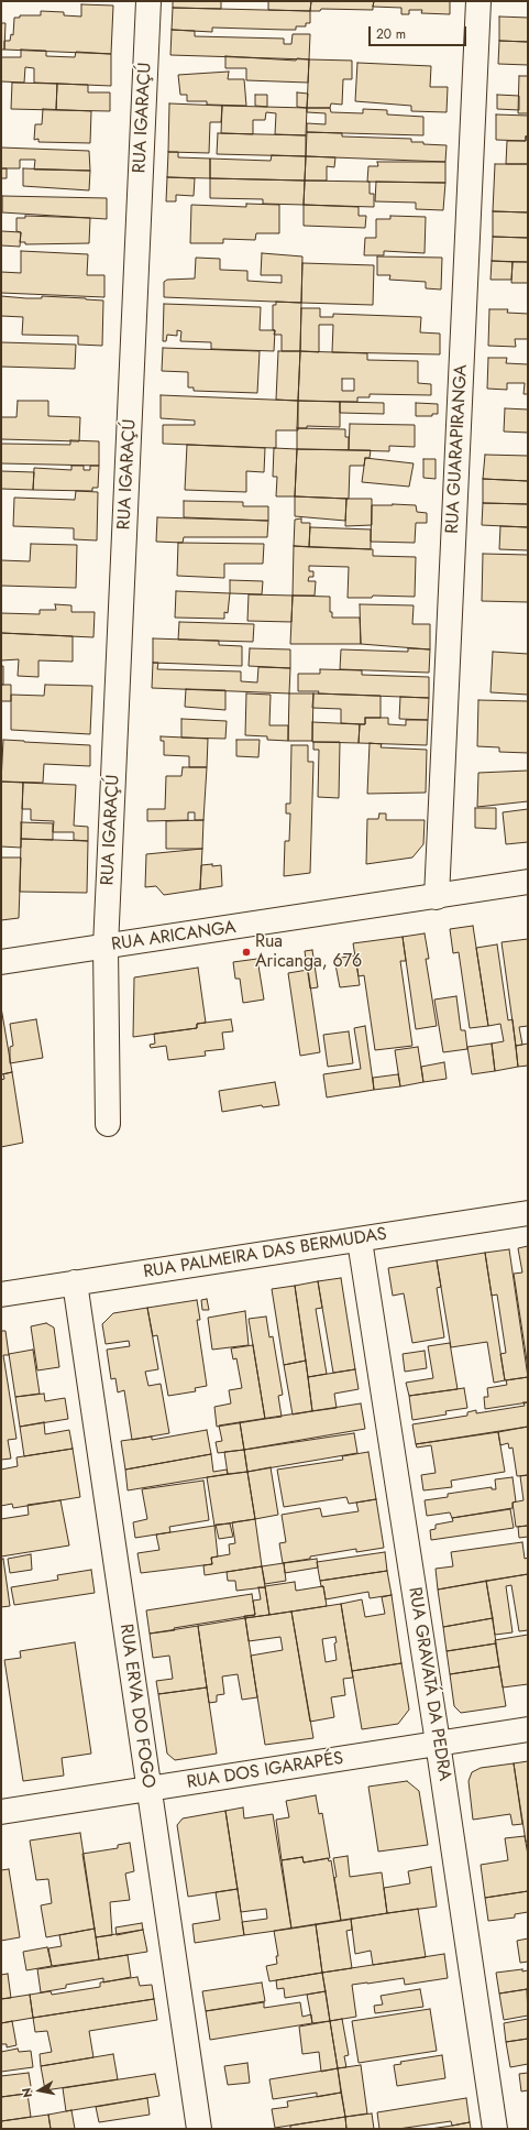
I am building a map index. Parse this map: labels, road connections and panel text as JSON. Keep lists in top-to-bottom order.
{
  "streets": {
    "street": [
      "RUA IGARAÇÚ",
      "RUA GUARAPIRANGA",
      "RUA ARICANGA",
      "RUA PALMEIRA DAS BERMUDAS",
      "RUA GRAVATÁ DA PEDRA",
      "RUA ERVA DO FOGO",
      "RUA DOS IGARAPÉS"
    ]
  },
  "crossings": [
    ["RUA IGARAÇÚ", "RUA ARICANGA"],
    ["RUA GUARAPIRANGA", "RUA ARICANGA"],
    ["RUA PALMEIRA DAS BERMUDAS", "RUA GRAVATÁ DA PEDRA"],
    ["RUA PALMEIRA DAS BERMUDAS", "RUA ERVA DO FOGO"],
    ["RUA GRAVATÁ DA PEDRA", "RUA DOS IGARAPÉS"],
    ["RUA ERVA DO FOGO", "RUA DOS IGARAPÉS"]
  ],
  "places": ["Rua Aricanga, 676"],
  "scale_bar": "20 m",
  "north": "left"
}
